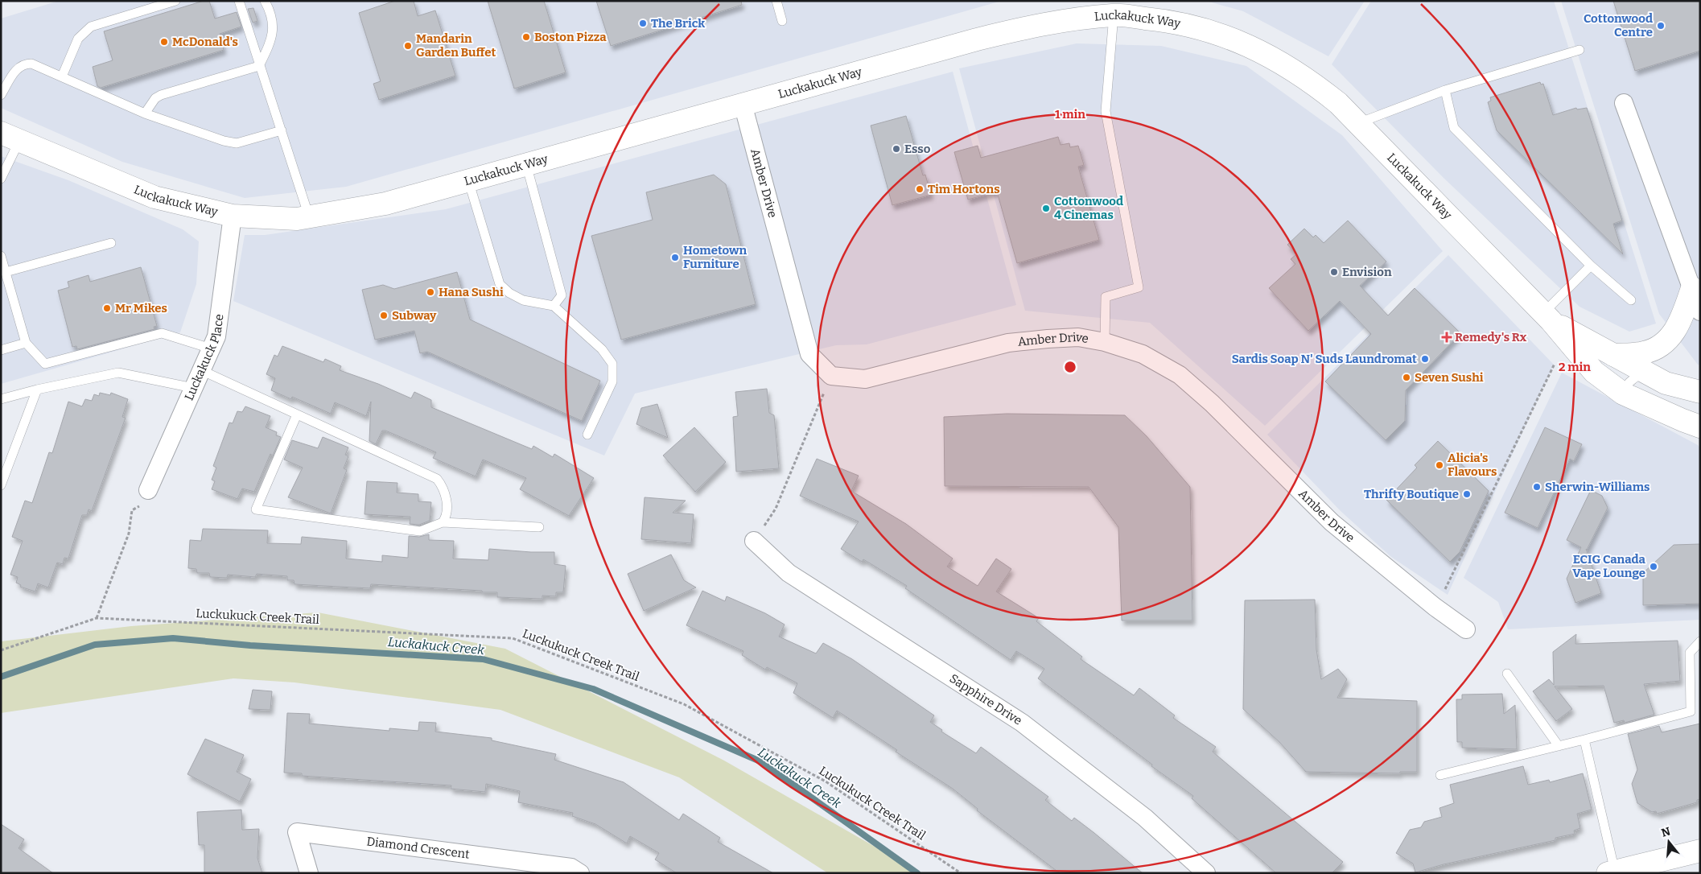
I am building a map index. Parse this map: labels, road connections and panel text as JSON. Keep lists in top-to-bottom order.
{
  "streets": {
    "street": [
      "Luckakuck Way",
      "Amber Drive",
      "Luckakuck Place",
      "Sapphire Drive",
      "Diamond Crescent"
    ],
    "path": ["Luckukuck Creek Trail"]
  },
  "crossings": [
    ["Luckakuck Way", "Amber Drive"],
    ["Luckakuck Way", "Luckakuck Place"]
  ],
  "water": ["Luckakuck Creek"],
  "places": {
    "other": [
      "The Brick",
      "Cottonwood Centre",
      "Boston Pizza",
      "McDonald's",
      "Mandarin Garden Buffet",
      "Esso",
      "Tim Hortons",
      "Cottonwood 4 Cinemas",
      "Hometown Furniture",
      "Envision",
      "Hana Sushi",
      "Mr Mikes",
      "Subway",
      "Sardis Soap N' Suds Laundromat",
      "Seven Sushi",
      "Alicia's Flavours",
      "Sherwin-Williams",
      "Thrifty Boutique",
      "ECIG Canada Vape Lounge"
    ],
    "health": ["Remedy's Rx"]
  },
  "north": "top",
  "rings": ["1 min", "2 min"]
}
